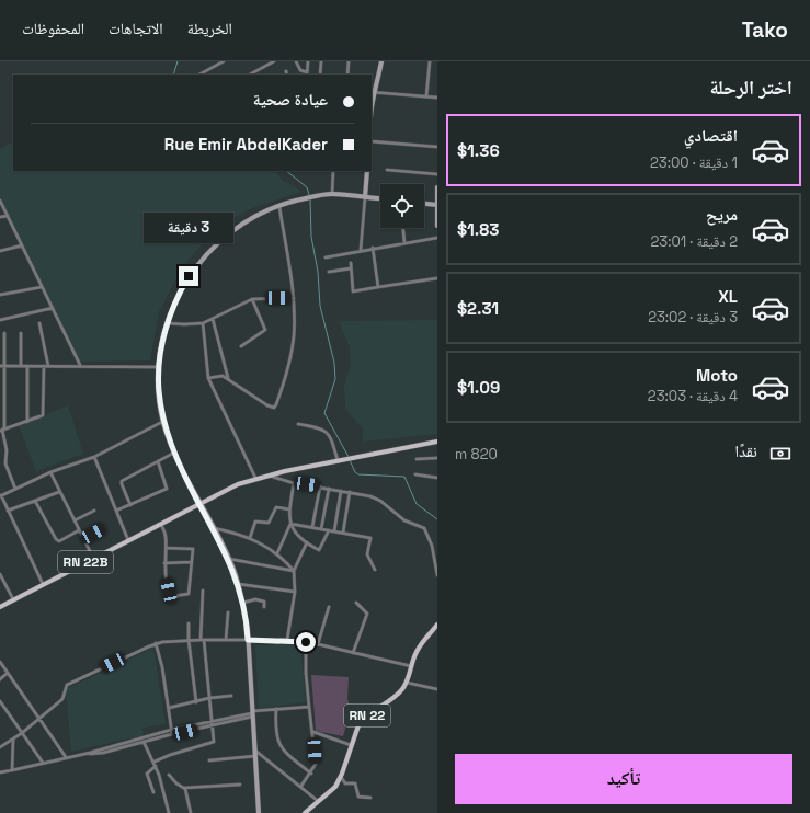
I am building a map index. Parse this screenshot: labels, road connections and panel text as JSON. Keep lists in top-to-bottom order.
{
  "streets": {
    "main road": ["RN 22B", "RN 22"]
  },
  "page": {
    "header": "Tako",
    "nav": ["الخريطة", "الاتجاهات", "المحفوظات"],
    "heading": "اختر الرحلة",
    "banner": ["عيادة صحية", "Rue Emir AbdelKader"],
    "list": [
      {
        "name": "اقتصادي",
        "note": "1 دقيقة · 23:00",
        "value": "$1.36"
      },
      {
        "name": "مريح",
        "note": "2 دقيقة · 23:01",
        "value": "$1.83"
      },
      {
        "name": "XL",
        "note": "3 دقيقة · 23:02",
        "value": "$2.31"
      },
      {
        "name": "Moto",
        "note": "4 دقيقة · 23:03",
        "value": "$1.09"
      }
    ],
    "bubble": "3 دقيقة",
    "pay": ["نقدًا", "820 m"],
    "buttons": "تأكيد"
  }
}
